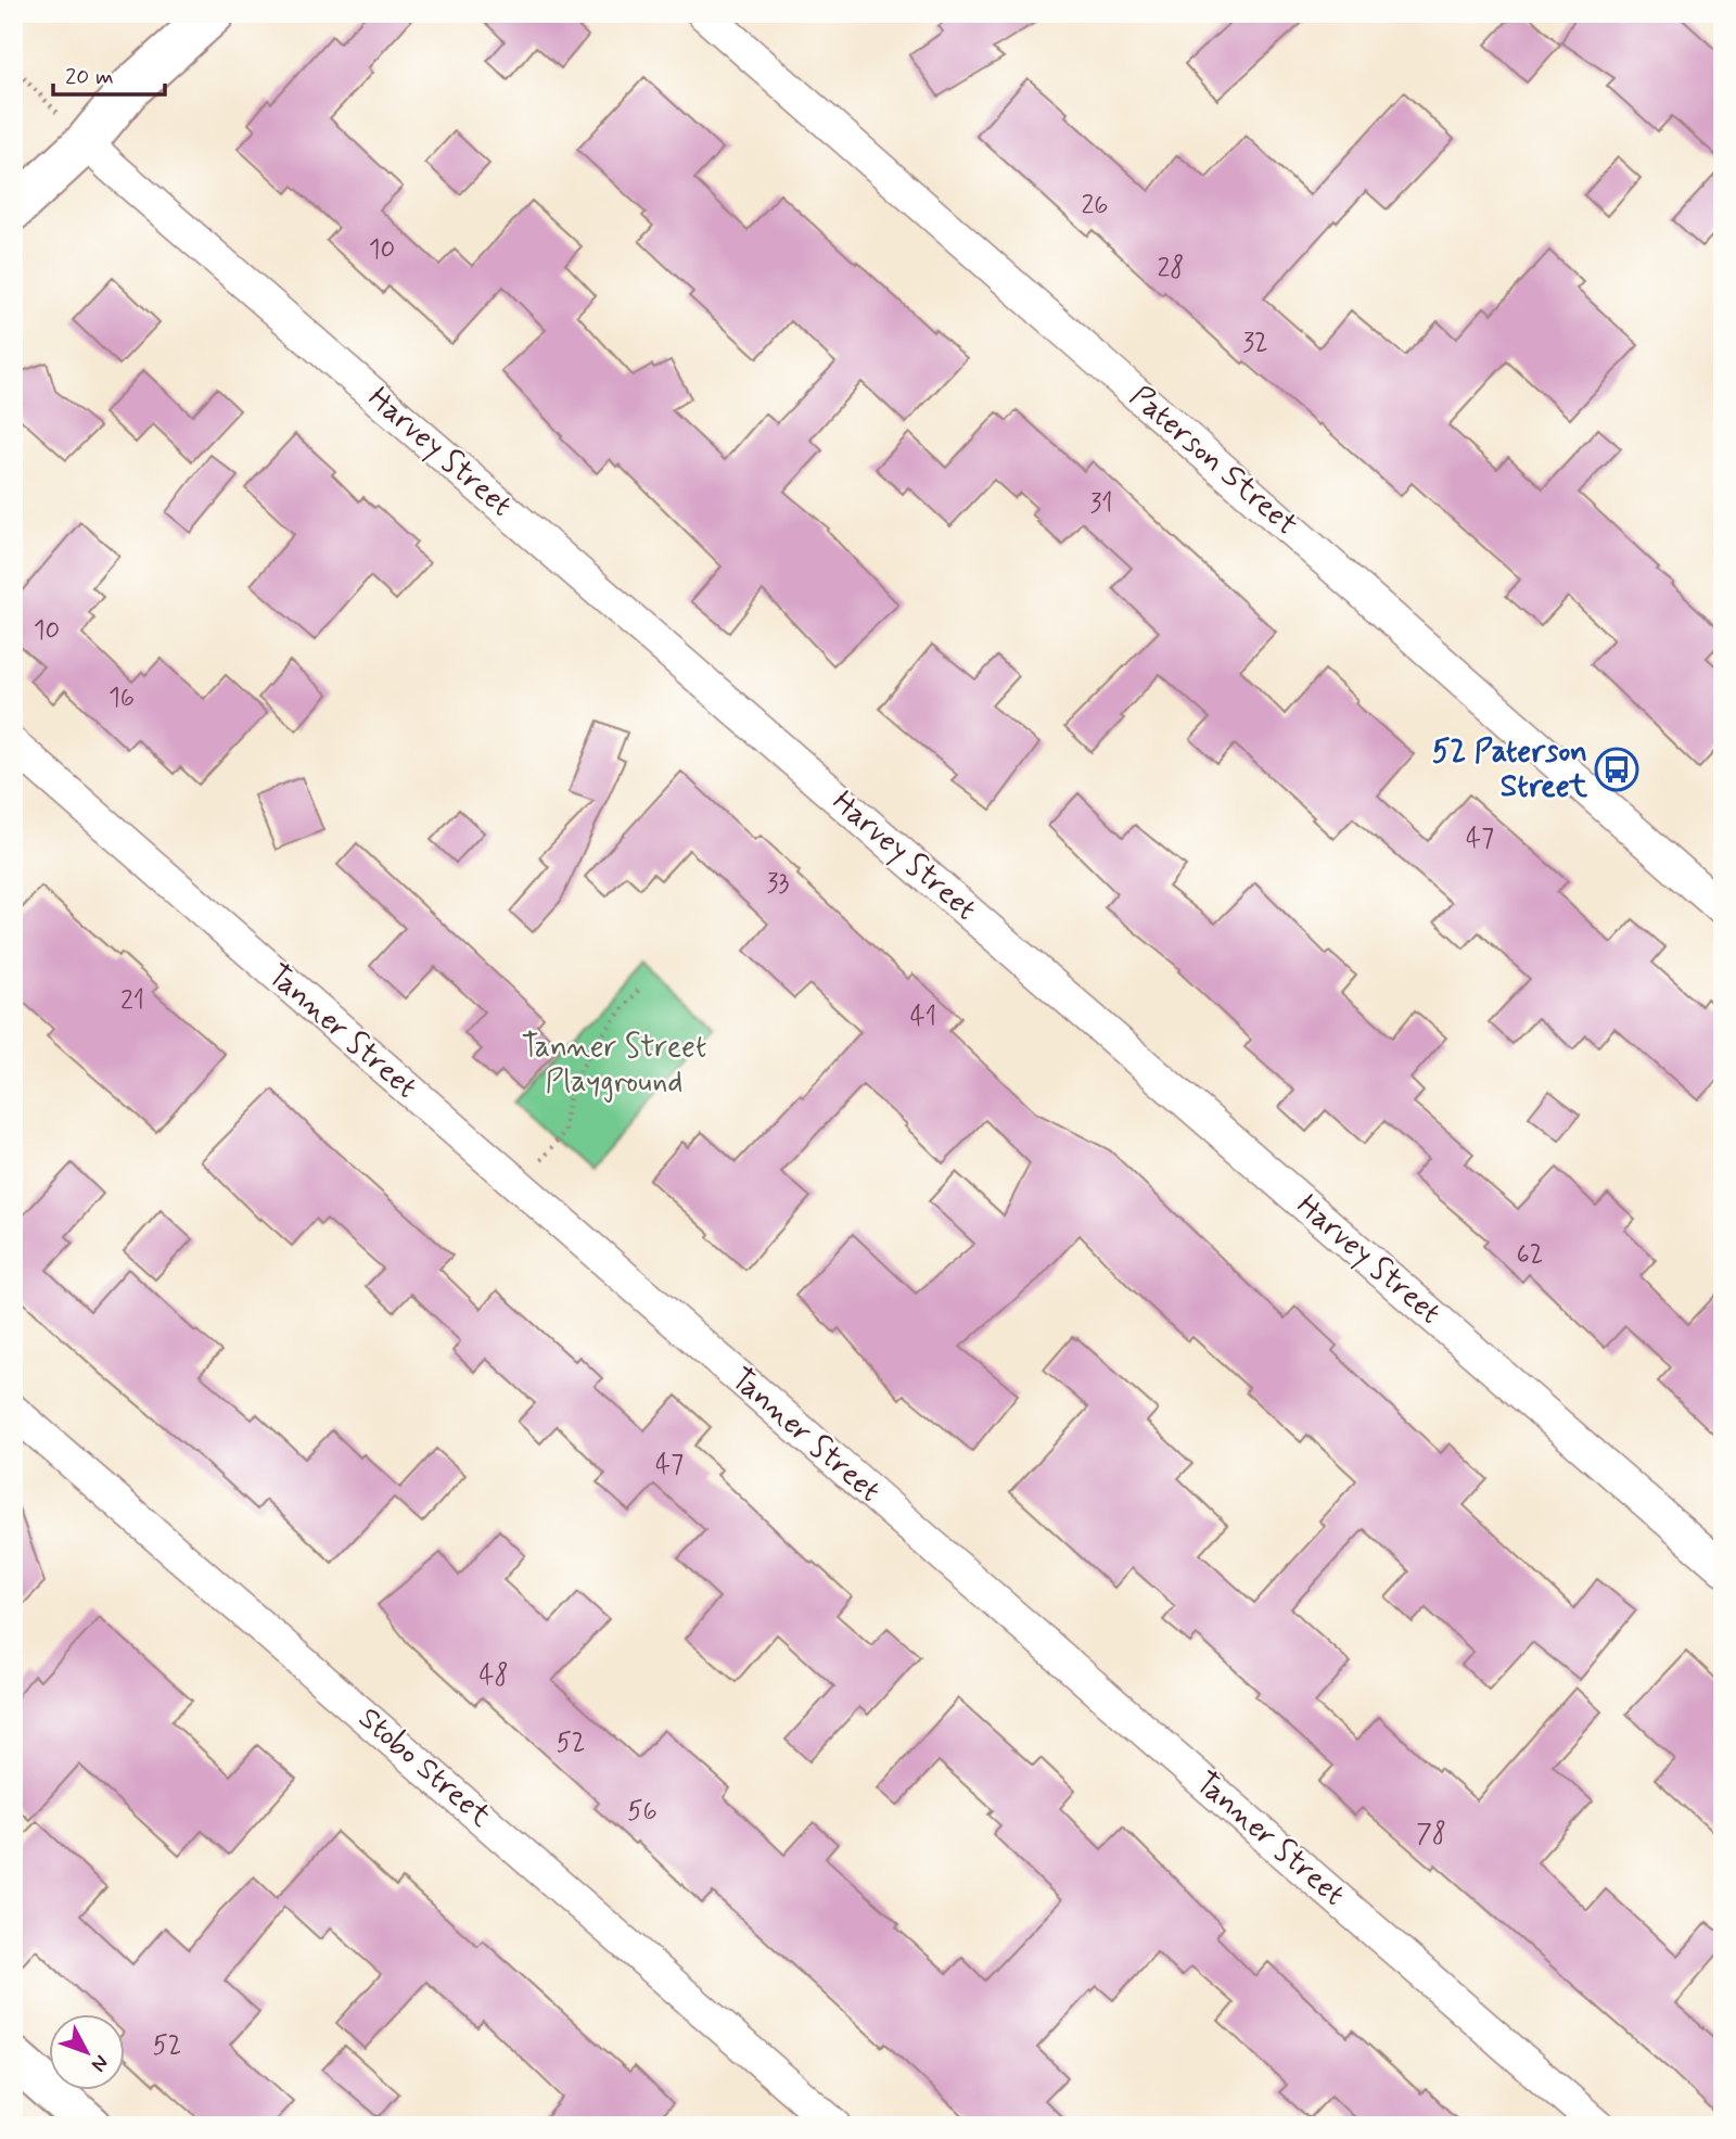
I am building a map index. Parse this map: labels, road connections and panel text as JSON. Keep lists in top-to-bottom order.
{
  "streets": {
    "street": [
      "Harvey Street",
      "Paterson Street",
      "Tanner Street",
      "Stobo Street"
    ]
  },
  "parks": ["Tanner Street Playground"],
  "places": {
    "bus stop": ["52 Paterson Street"]
  },
  "house_numbers": [
    "26",
    "10",
    "28",
    "32",
    "31",
    "10",
    "16",
    "47",
    "33",
    "21",
    "41",
    "62",
    "47",
    "48",
    "52",
    "56",
    "78",
    "52"
  ],
  "scale_bar": "20 m",
  "north": "bottom right"
}
